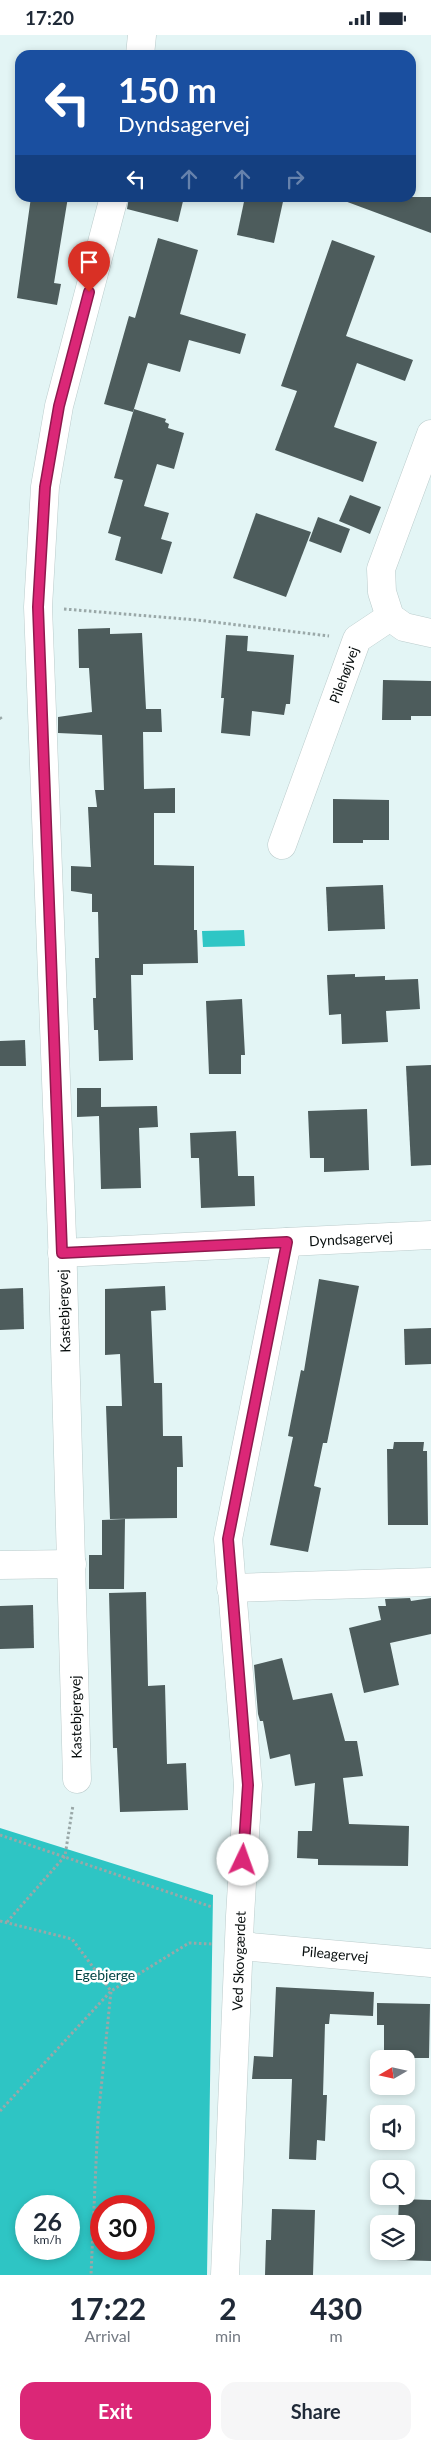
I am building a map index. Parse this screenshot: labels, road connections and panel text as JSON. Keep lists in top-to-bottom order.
{
  "streets": {
    "street": [
      "Pilehøjvej",
      "Dyndsagervej",
      "Kastebjergvej",
      "Pileagervej",
      "Ved Skovgærdet"
    ]
  },
  "crossings": [
    ["Dyndsagervej", "Kastebjergvej"],
    ["Dyndsagervej", "Ved Skovgærdet"],
    ["Pileagervej", "Ved Skovgærdet"]
  ],
  "parks": ["Egebjerge"],
  "north": "left",
  "page": {
    "status": "17:20",
    "turn": ["150 m", "Dyndsagervej"],
    "speed": "26 km/h",
    "limit": "30",
    "eta": [
      "17:22",
      "Arrival",
      "2",
      "min",
      "430",
      "m"
    ],
    "buttons": ["Exit", "Share"]
  }
}
